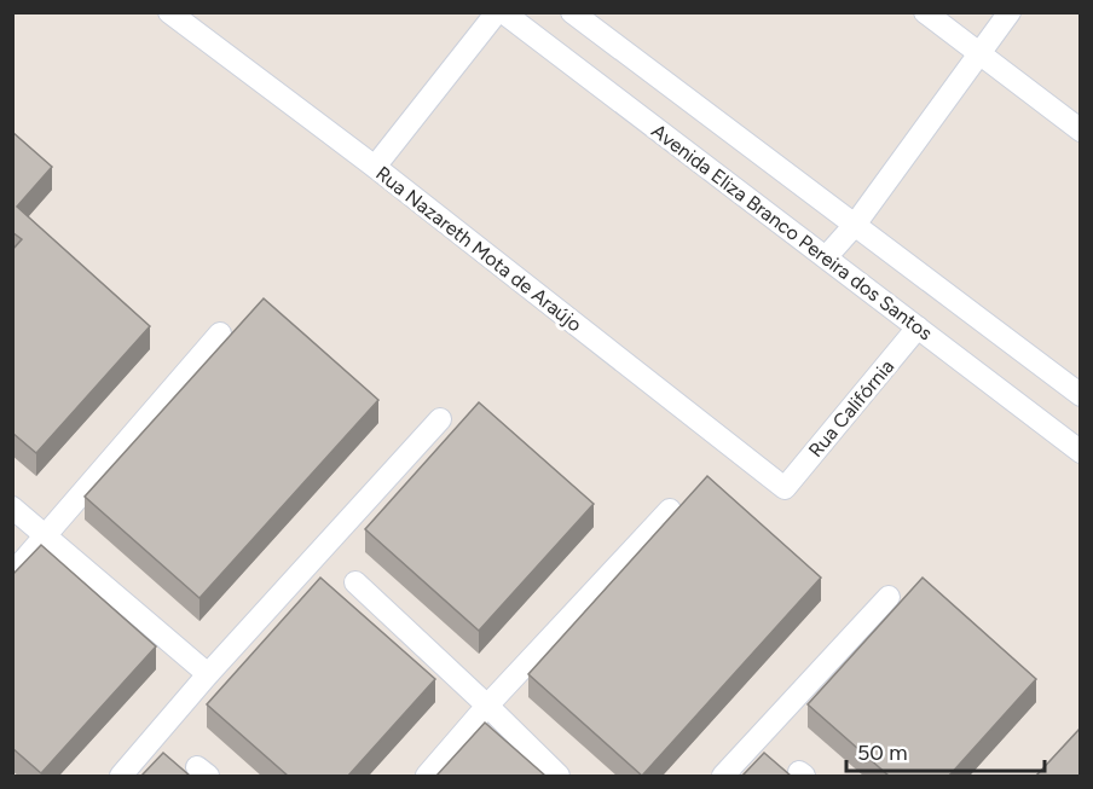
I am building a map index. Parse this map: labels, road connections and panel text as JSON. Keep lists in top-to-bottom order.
{
  "streets": {
    "street": ["Avenida Eliza Branco Pereira dos Santos", "Rua Nazareth Mota de Araújo", "Rua Califórnia"]
  },
  "crossings": [
    ["Avenida Eliza Branco Pereira dos Santos", "Rua Califórnia"],
    ["Rua Nazareth Mota de Araújo", "Rua Califórnia"]
  ],
  "scale_bar": "50 m"
}
